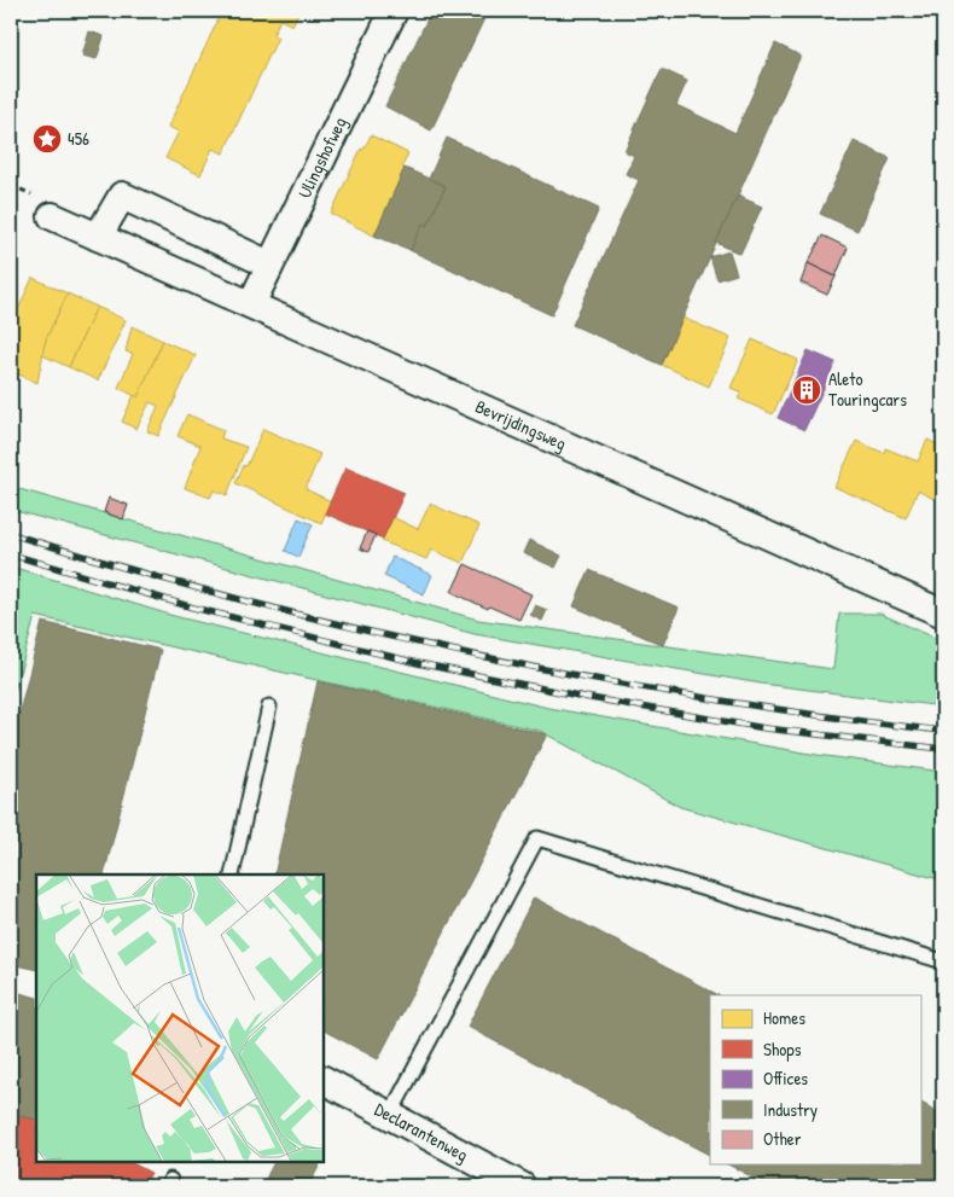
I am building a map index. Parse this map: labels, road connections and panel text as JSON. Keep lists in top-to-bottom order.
{
  "streets": {
    "street": ["Ulingshofweg", "Bevrijdingsweg", "Declarantenweg"]
  },
  "crossings": [
    ["Ulingshofweg", "Bevrijdingsweg"]
  ],
  "places": {
    "place": ["456"],
    "building": ["Aleto Touringcars"]
  },
  "legend": [
    "Homes",
    "Shops",
    "Offices",
    "Industry",
    "Other"
  ]
}
